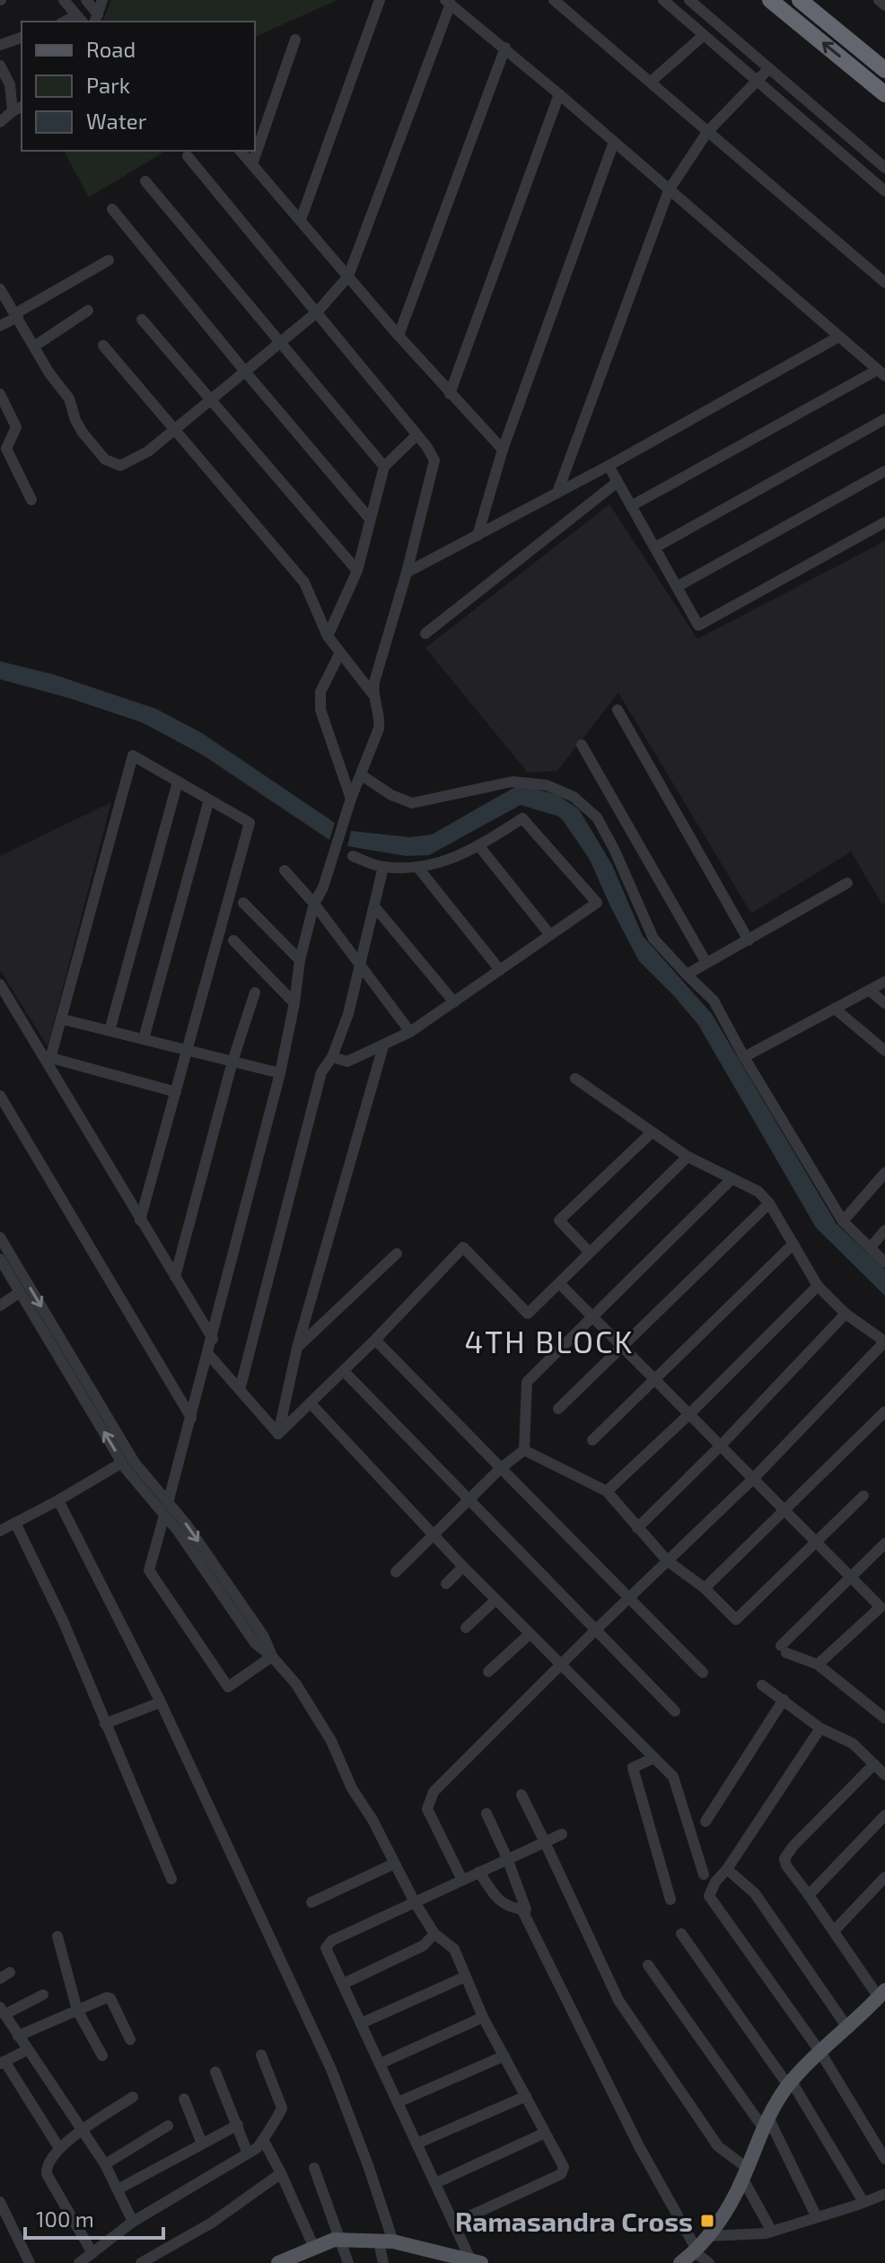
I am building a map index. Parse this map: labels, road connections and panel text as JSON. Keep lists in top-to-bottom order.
{
  "districts": ["4TH BLOCK"],
  "places": {
    "transit": ["Ramasandra Cross"]
  },
  "legend": ["Road", "Park", "Water"],
  "scale_bar": "100 m"
}
